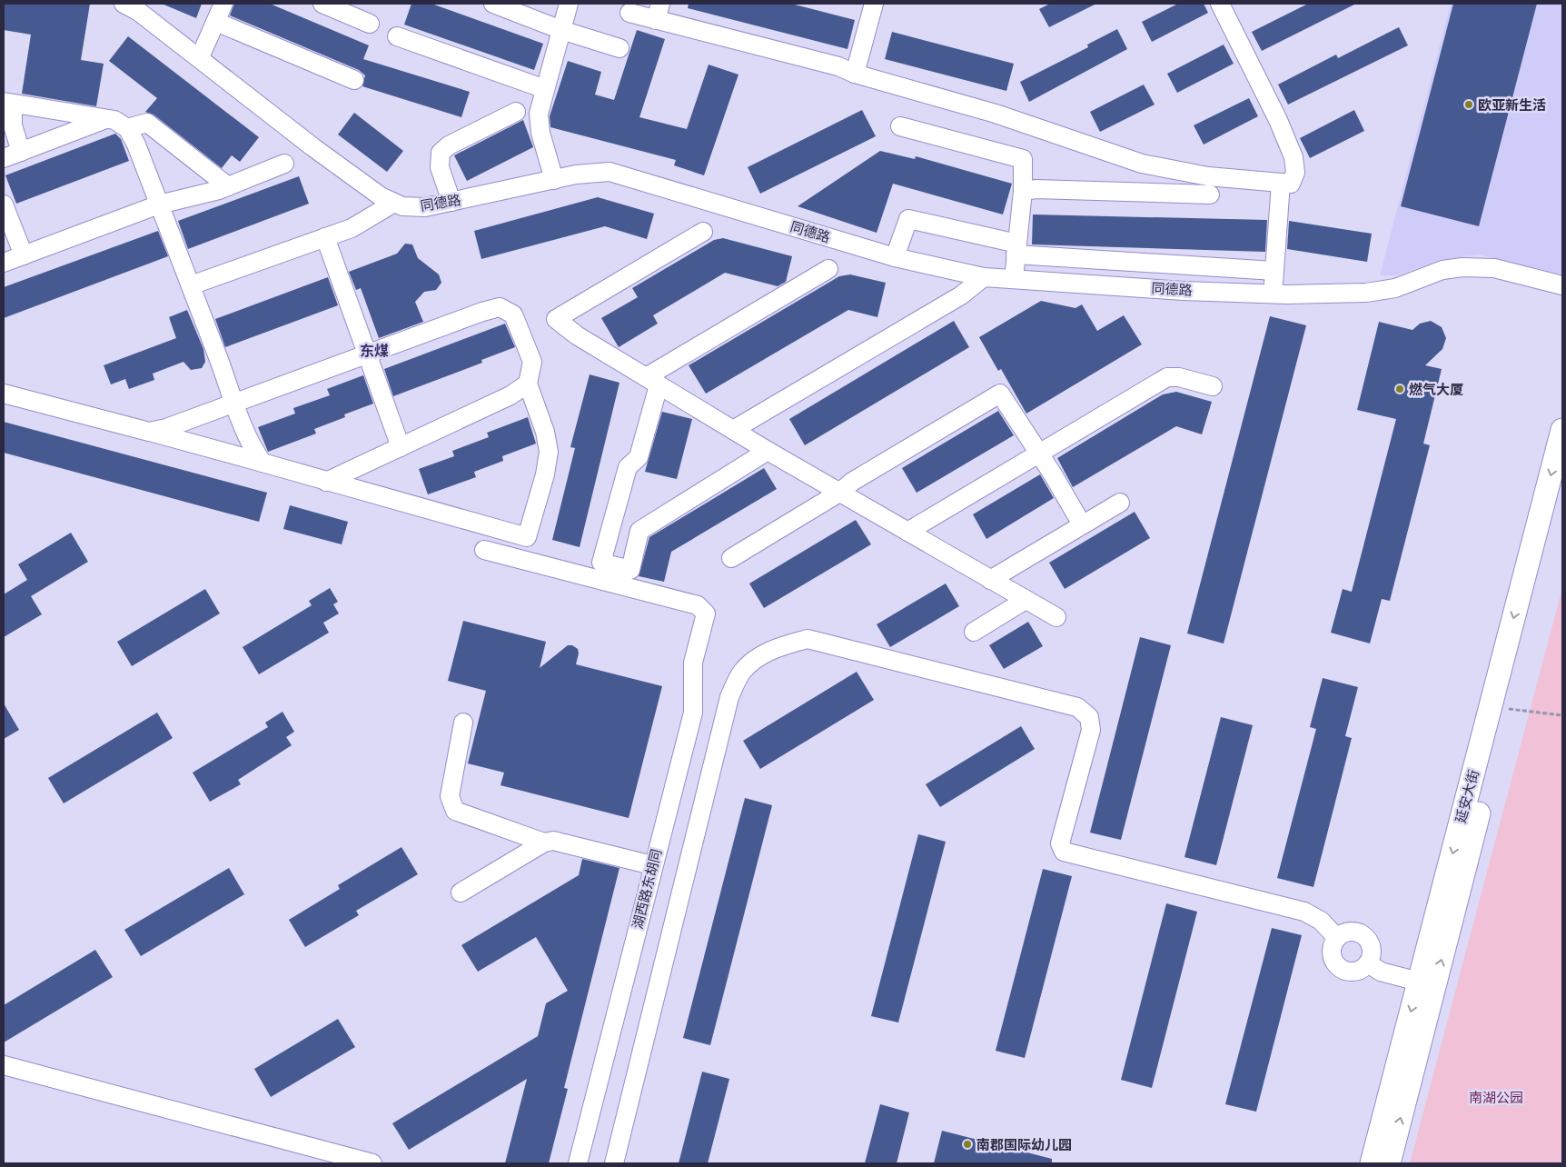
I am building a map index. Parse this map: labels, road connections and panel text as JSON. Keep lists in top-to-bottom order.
{
  "streets": {
    "main road": ["延安大街"],
    "street": ["同德路", "湖西路东胡同"]
  },
  "districts": ["东煤"],
  "parks": ["南湖公园"],
  "places": ["欧亚新生活", "燃气大厦", "南郡国际幼儿园"]
}
